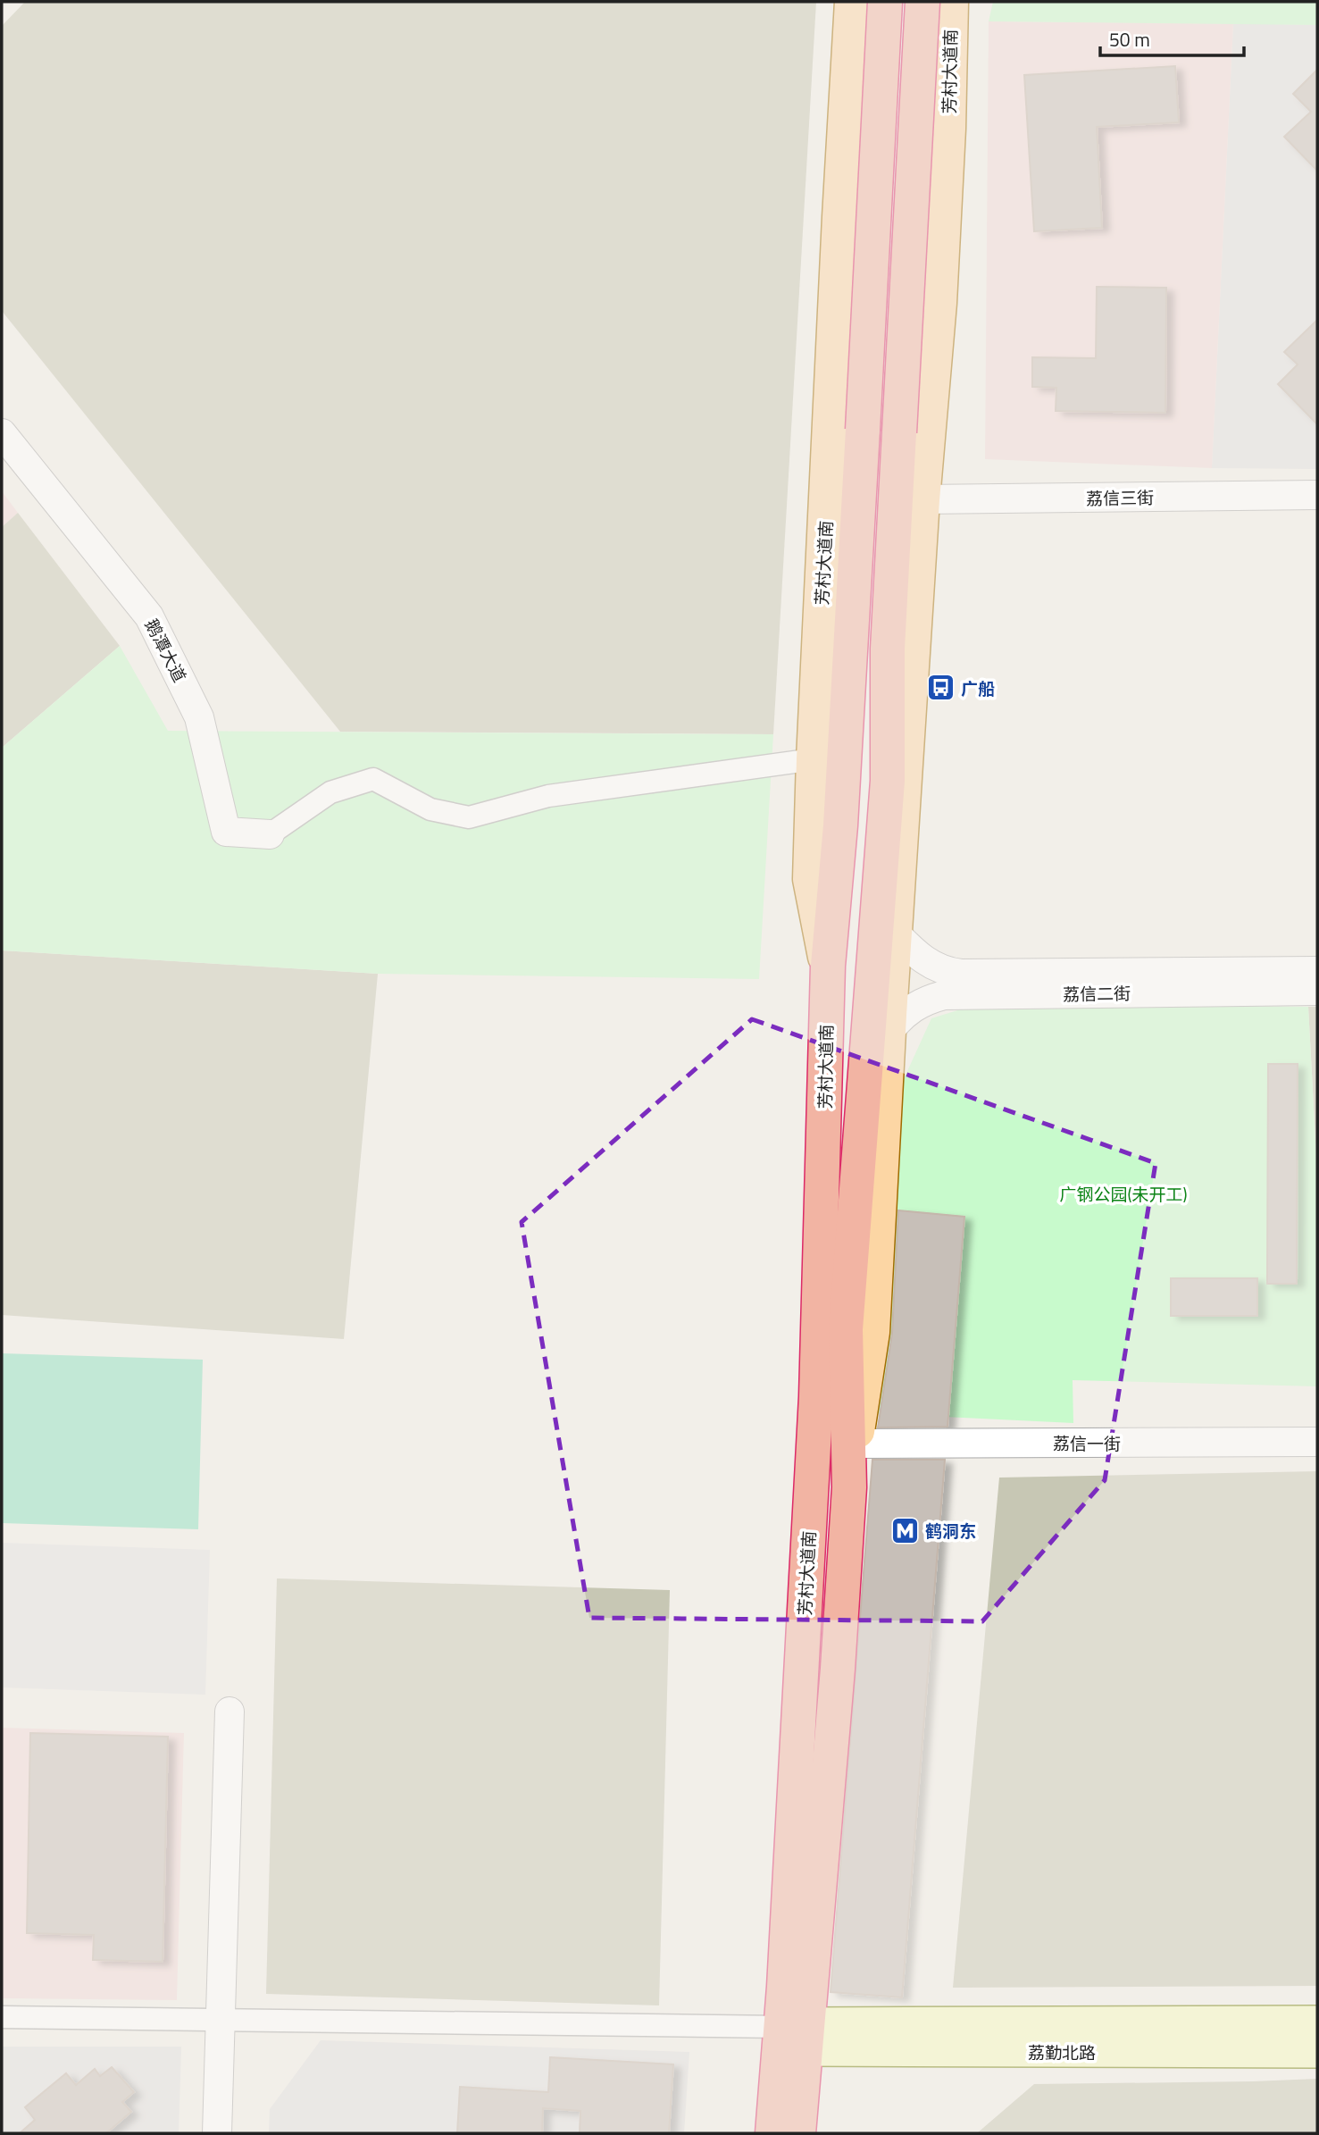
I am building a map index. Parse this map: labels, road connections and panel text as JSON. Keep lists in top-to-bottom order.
{
  "streets": {
    "highway": ["芳村大道南"],
    "main road": ["荔勤北路"],
    "street": [
      "荔信三街",
      "鹅潭大道",
      "荔信二街",
      "荔信一街"
    ]
  },
  "crossings": [
    ["芳村大道南", "荔信三街"],
    ["芳村大道南", "荔信二街"],
    ["芳村大道南", "荔信一街"],
    ["芳村大道南", "荔勤北路"]
  ],
  "parks": ["广钢公园(未开工)"],
  "places": {
    "bus stop": ["广船"],
    "metro station": ["鹤洞东"]
  },
  "scale_bar": "50 m"
}
